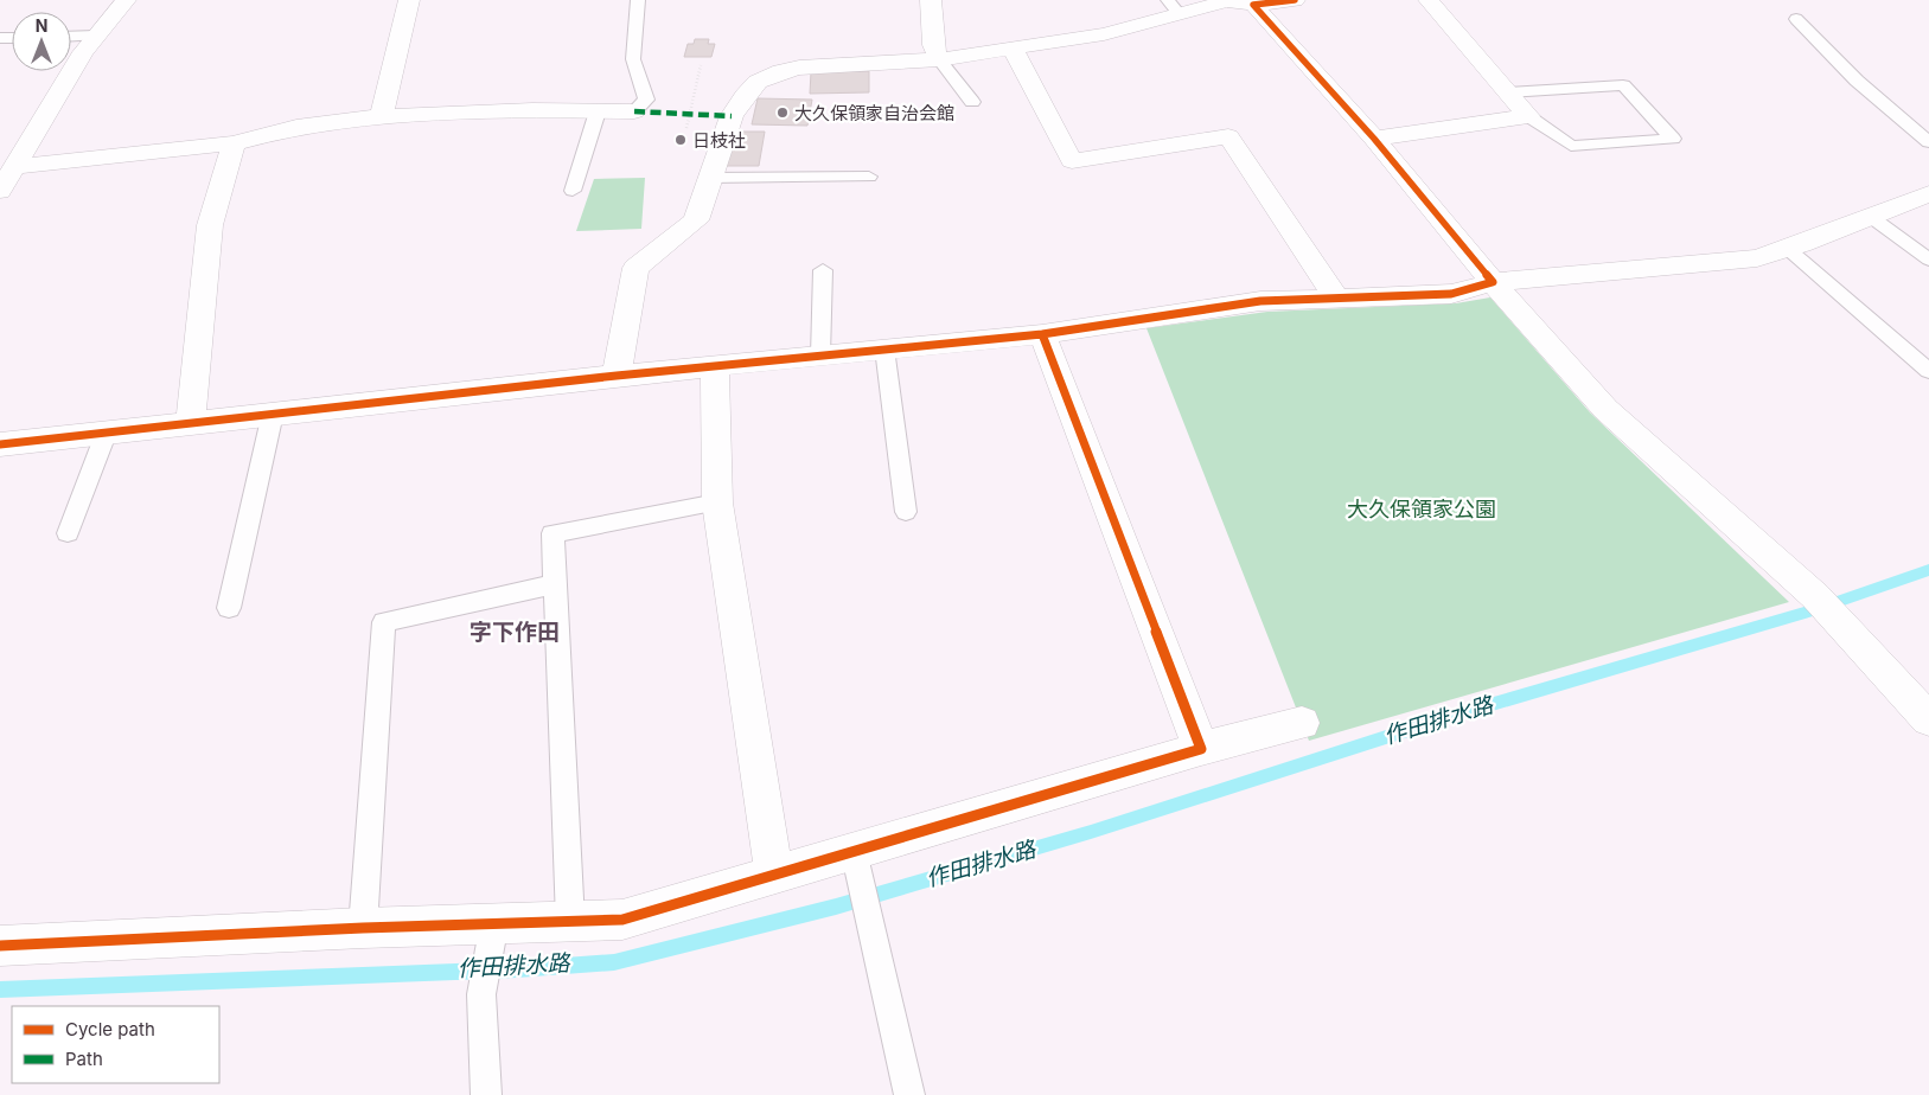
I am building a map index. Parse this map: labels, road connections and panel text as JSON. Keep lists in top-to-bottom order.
{
  "districts": ["字下作田"],
  "water": ["作田排水路"],
  "parks": ["大久保領家公園"],
  "places": ["大久保領家自治会館", "日枝社"],
  "legend": ["Cycle path", "Path"],
  "north": "top"
}
